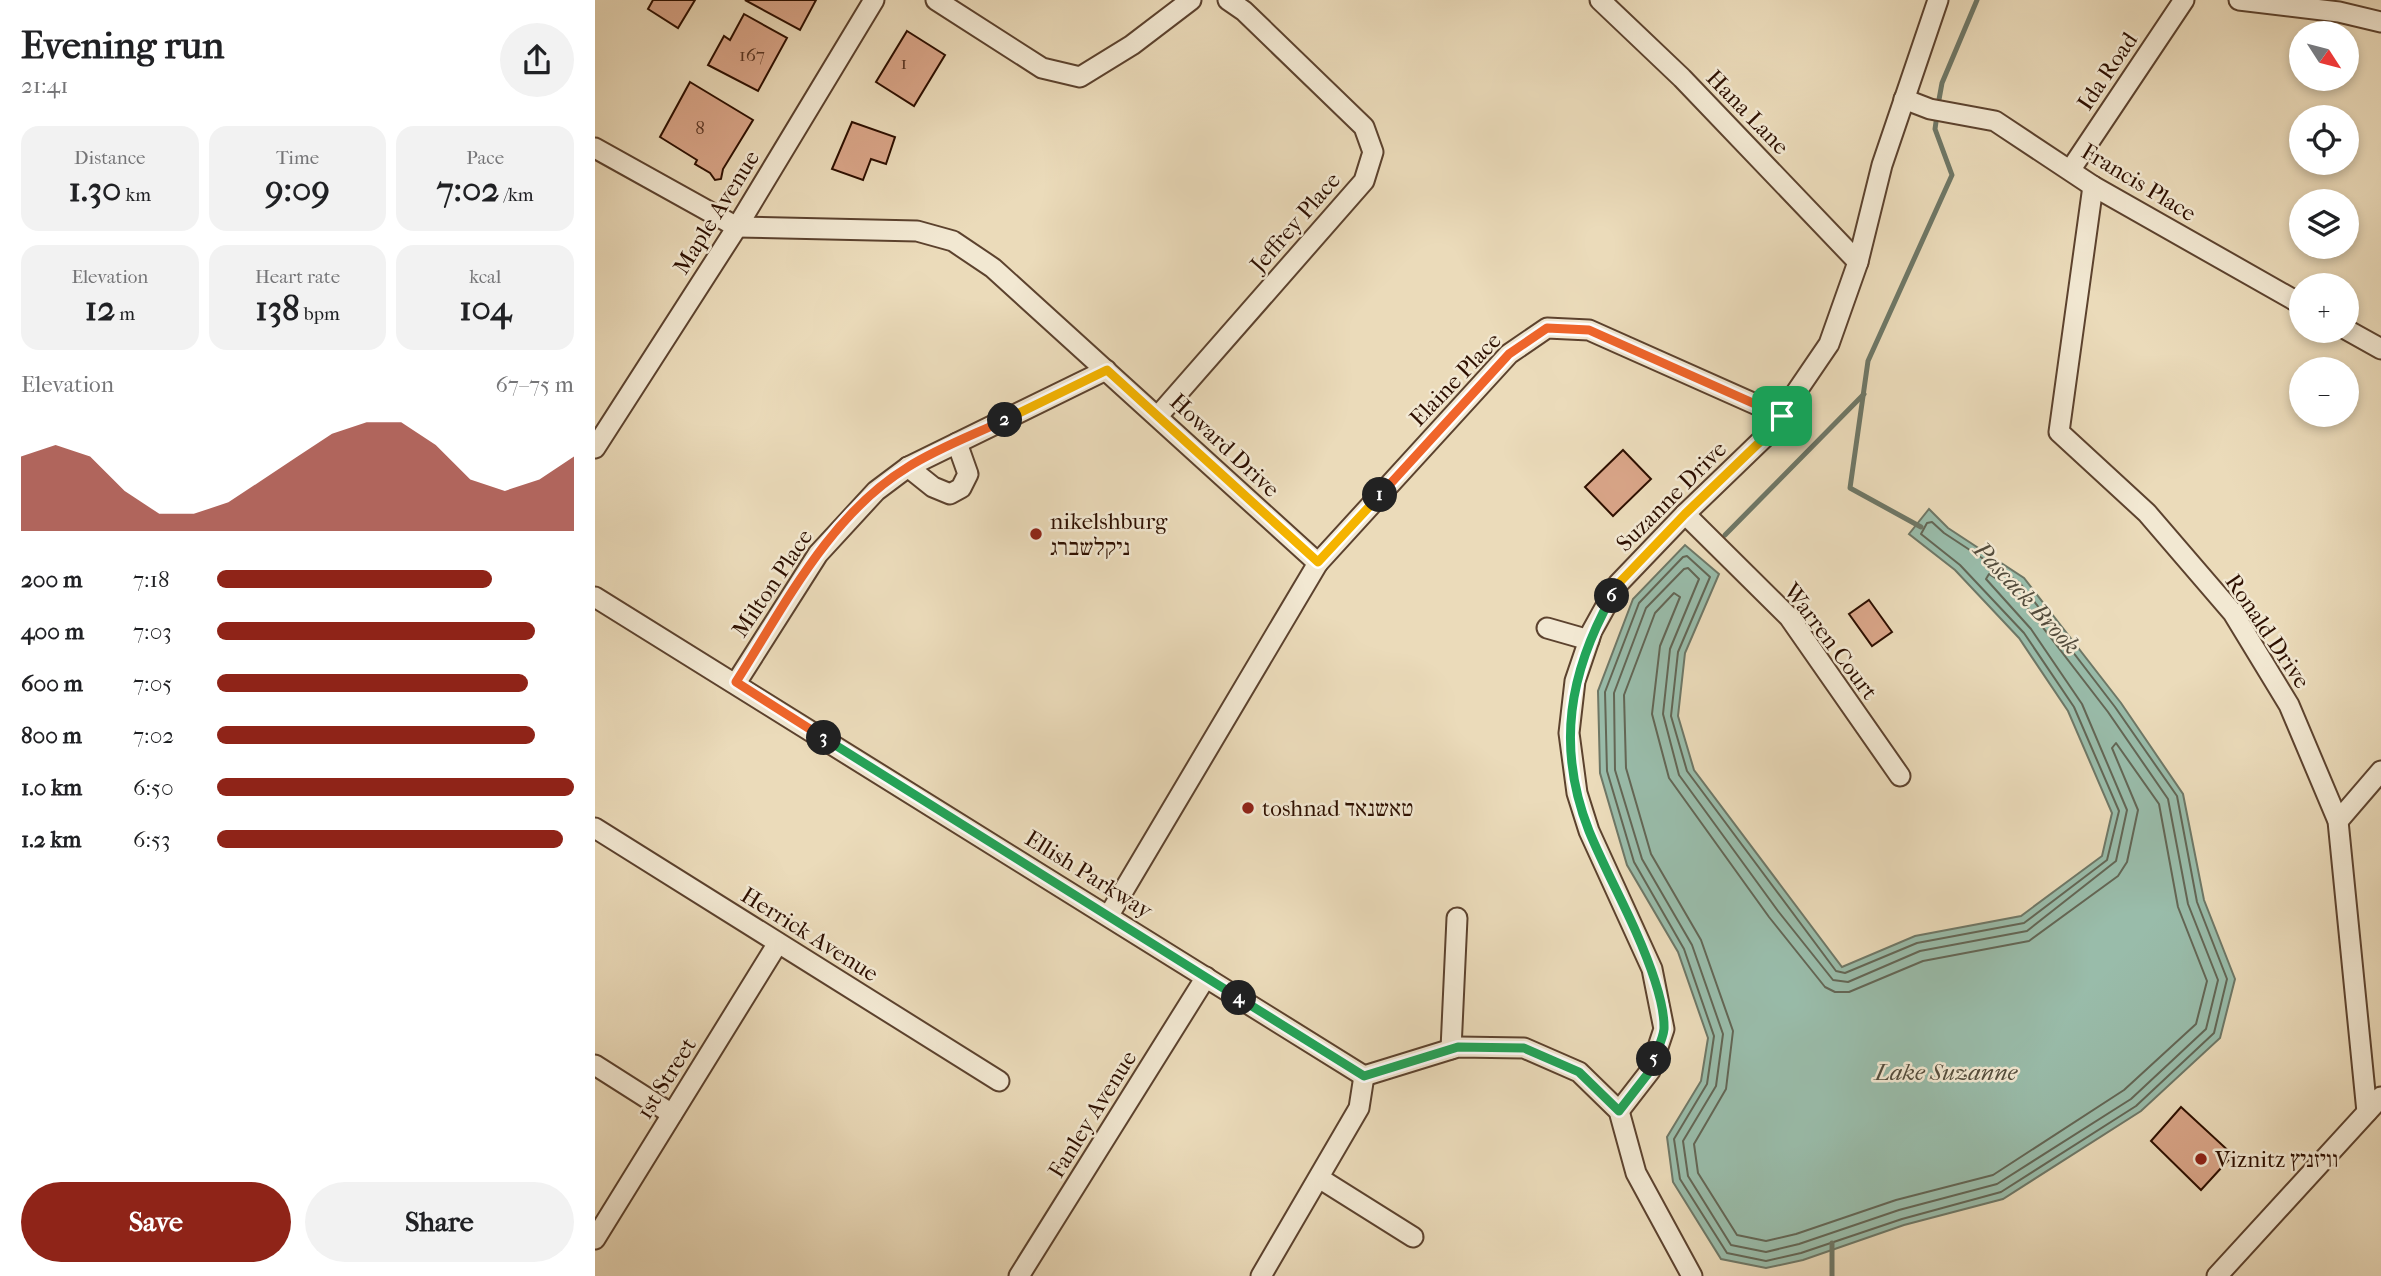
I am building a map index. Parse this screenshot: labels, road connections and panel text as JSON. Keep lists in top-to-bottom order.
{
  "streets": {
    "street": [
      "Ida Road",
      "Hana Lane",
      "Francis Place",
      "Maple Avenue",
      "Jeffrey Place",
      "Elaine Place",
      "Howard Drive",
      "Suzanne Drive",
      "Milton Place",
      "Ronald Drive",
      "Warren Court",
      "Ellish Parkway",
      "Herrick Avenue",
      "1st Street",
      "Fanley Avenue"
    ]
  },
  "crossings": [
    ["Ida Road", "Francis Place"],
    ["Hana Lane", "Suzanne Drive"],
    ["Francis Place", "Suzanne Drive"],
    ["Francis Place", "Ronald Drive"],
    ["Maple Avenue", "Howard Drive"],
    ["Jeffrey Place", "Howard Drive"],
    ["Elaine Place", "Howard Drive"],
    ["Elaine Place", "Suzanne Drive"],
    ["Howard Drive", "Milton Place"],
    ["Suzanne Drive", "Warren Court"],
    ["Milton Place", "Ellish Parkway"],
    ["Ellish Parkway", "Fanley Avenue"],
    ["Herrick Avenue", "1st Street"]
  ],
  "water": ["Pascack Brook", "Lake Suzanne"],
  "places": ["nikelshburg ניקלשברג", "toshnad טאשנאד", "Viznitz וויזניץ"],
  "house_numbers": ["167", "1", "8"],
  "north": "bottom right",
  "page": {
    "heading": ["Evening run", "21:41"],
    "map_buttons": ["+", "−"],
    "stats": [
      ["Distance", "1.30 km"],
      ["Time", "9:09"],
      ["Pace", "7:02 /km"],
      ["Elevation", "12 m"],
      ["Heart rate", "138 bpm"],
      ["kcal", "104"]
    ],
    "chart": ["Elevation", "67–75 m"],
    "pins": [
      "2",
      "1",
      "6",
      "3",
      "4",
      "5"
    ],
    "list": [
      {
        "name": "200 m",
        "note": "7:18"
      },
      {
        "name": "400 m",
        "note": "7:03"
      },
      {
        "name": "600 m",
        "note": "7:05"
      },
      {
        "name": "800 m",
        "note": "7:02"
      },
      {
        "name": "1.0 km",
        "note": "6:50"
      },
      {
        "name": "1.2 km",
        "note": "6:53"
      }
    ],
    "buttons": ["Save", "Share"]
  }
}
